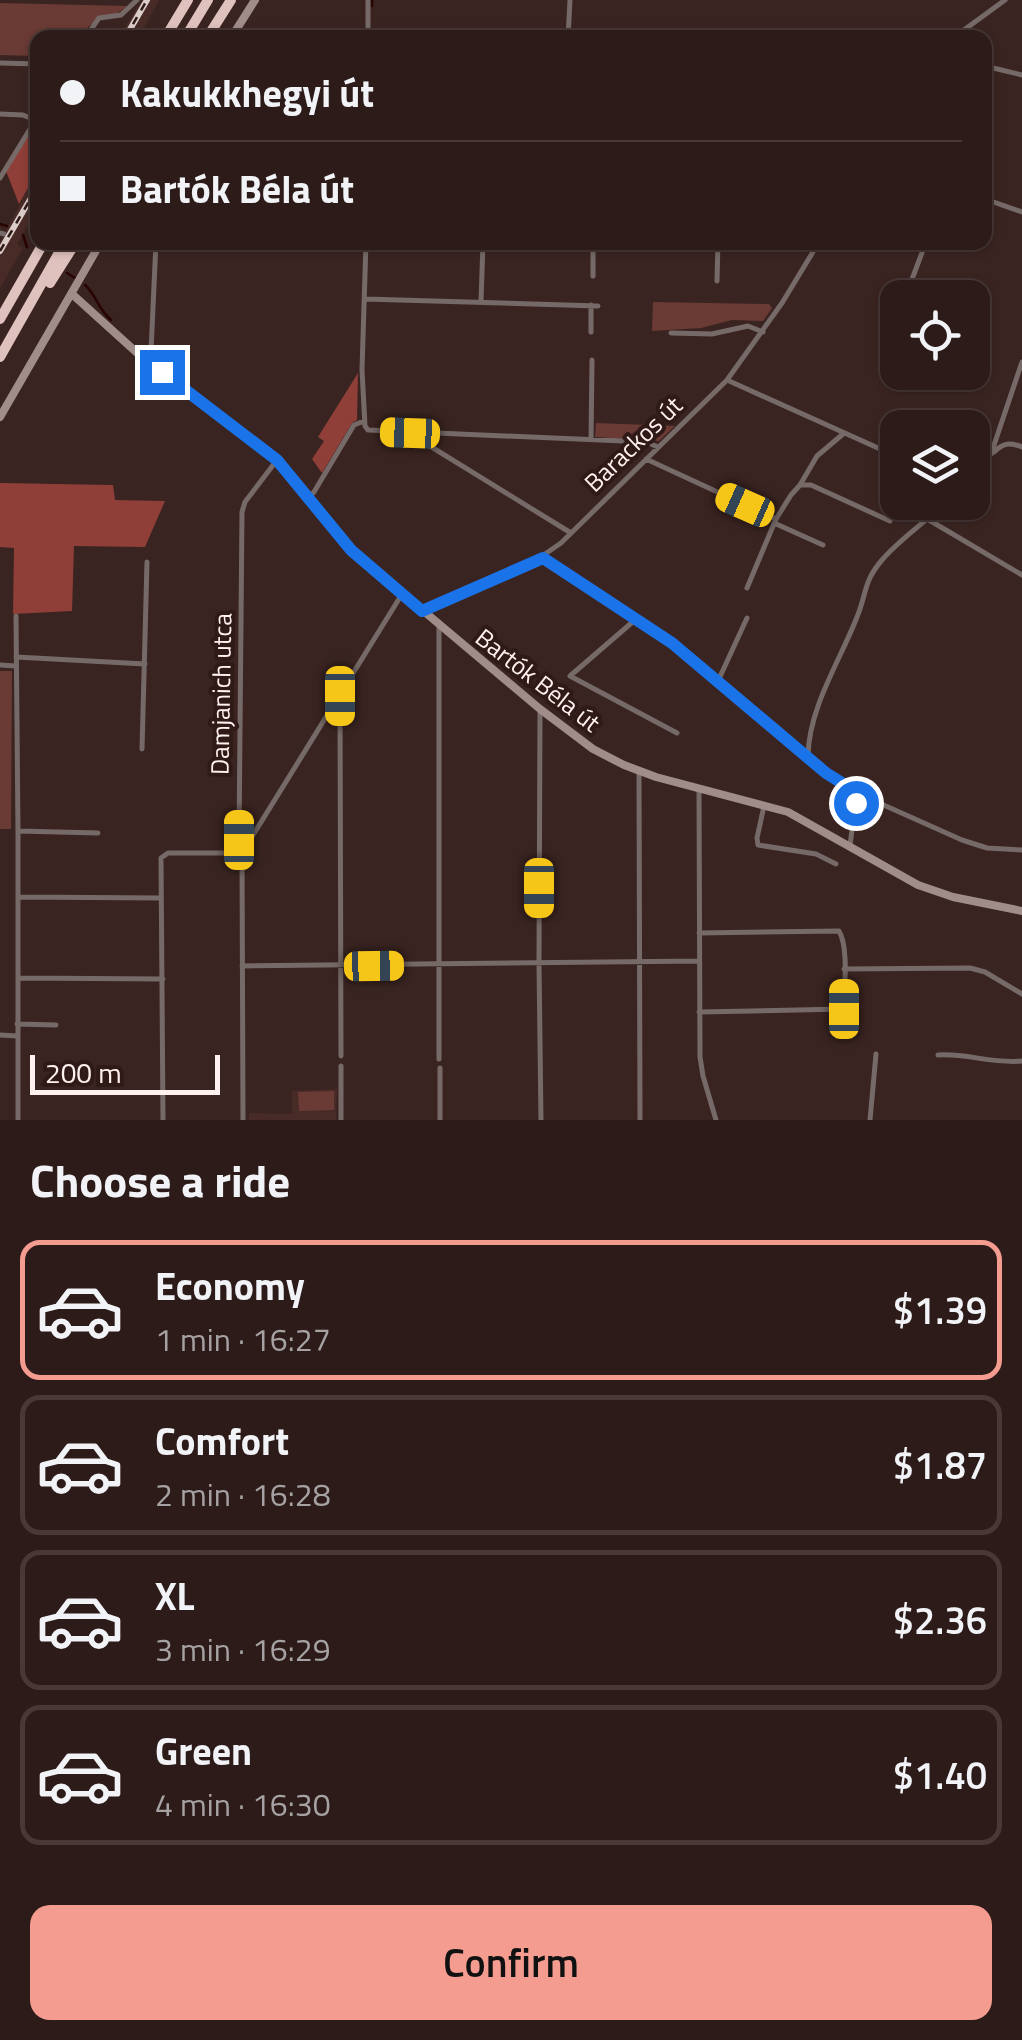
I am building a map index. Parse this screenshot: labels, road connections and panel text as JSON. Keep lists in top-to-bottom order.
{
  "streets": {
    "street": ["Barackos út", "Bartók Béla út", "Damjanich utca"]
  },
  "crossings": [
    ["Barackos út", "Bartók Béla út"],
    ["Bartók Béla út", "Damjanich utca"]
  ],
  "scale_bar": "200 m",
  "page": {
    "banner": ["Kakukkhegyi út", "Bartók Béla út"],
    "scale": "200 m",
    "heading": "Choose a ride",
    "list": [
      {
        "name": "Economy",
        "note": "1 min · 16:27",
        "value": "$1.39"
      },
      {
        "name": "Comfort",
        "note": "2 min · 16:28",
        "value": "$1.87"
      },
      {
        "name": "XL",
        "note": "3 min · 16:29",
        "value": "$2.36"
      },
      {
        "name": "Green",
        "note": "4 min · 16:30",
        "value": "$1.40"
      }
    ],
    "buttons": "Confirm"
  }
}
